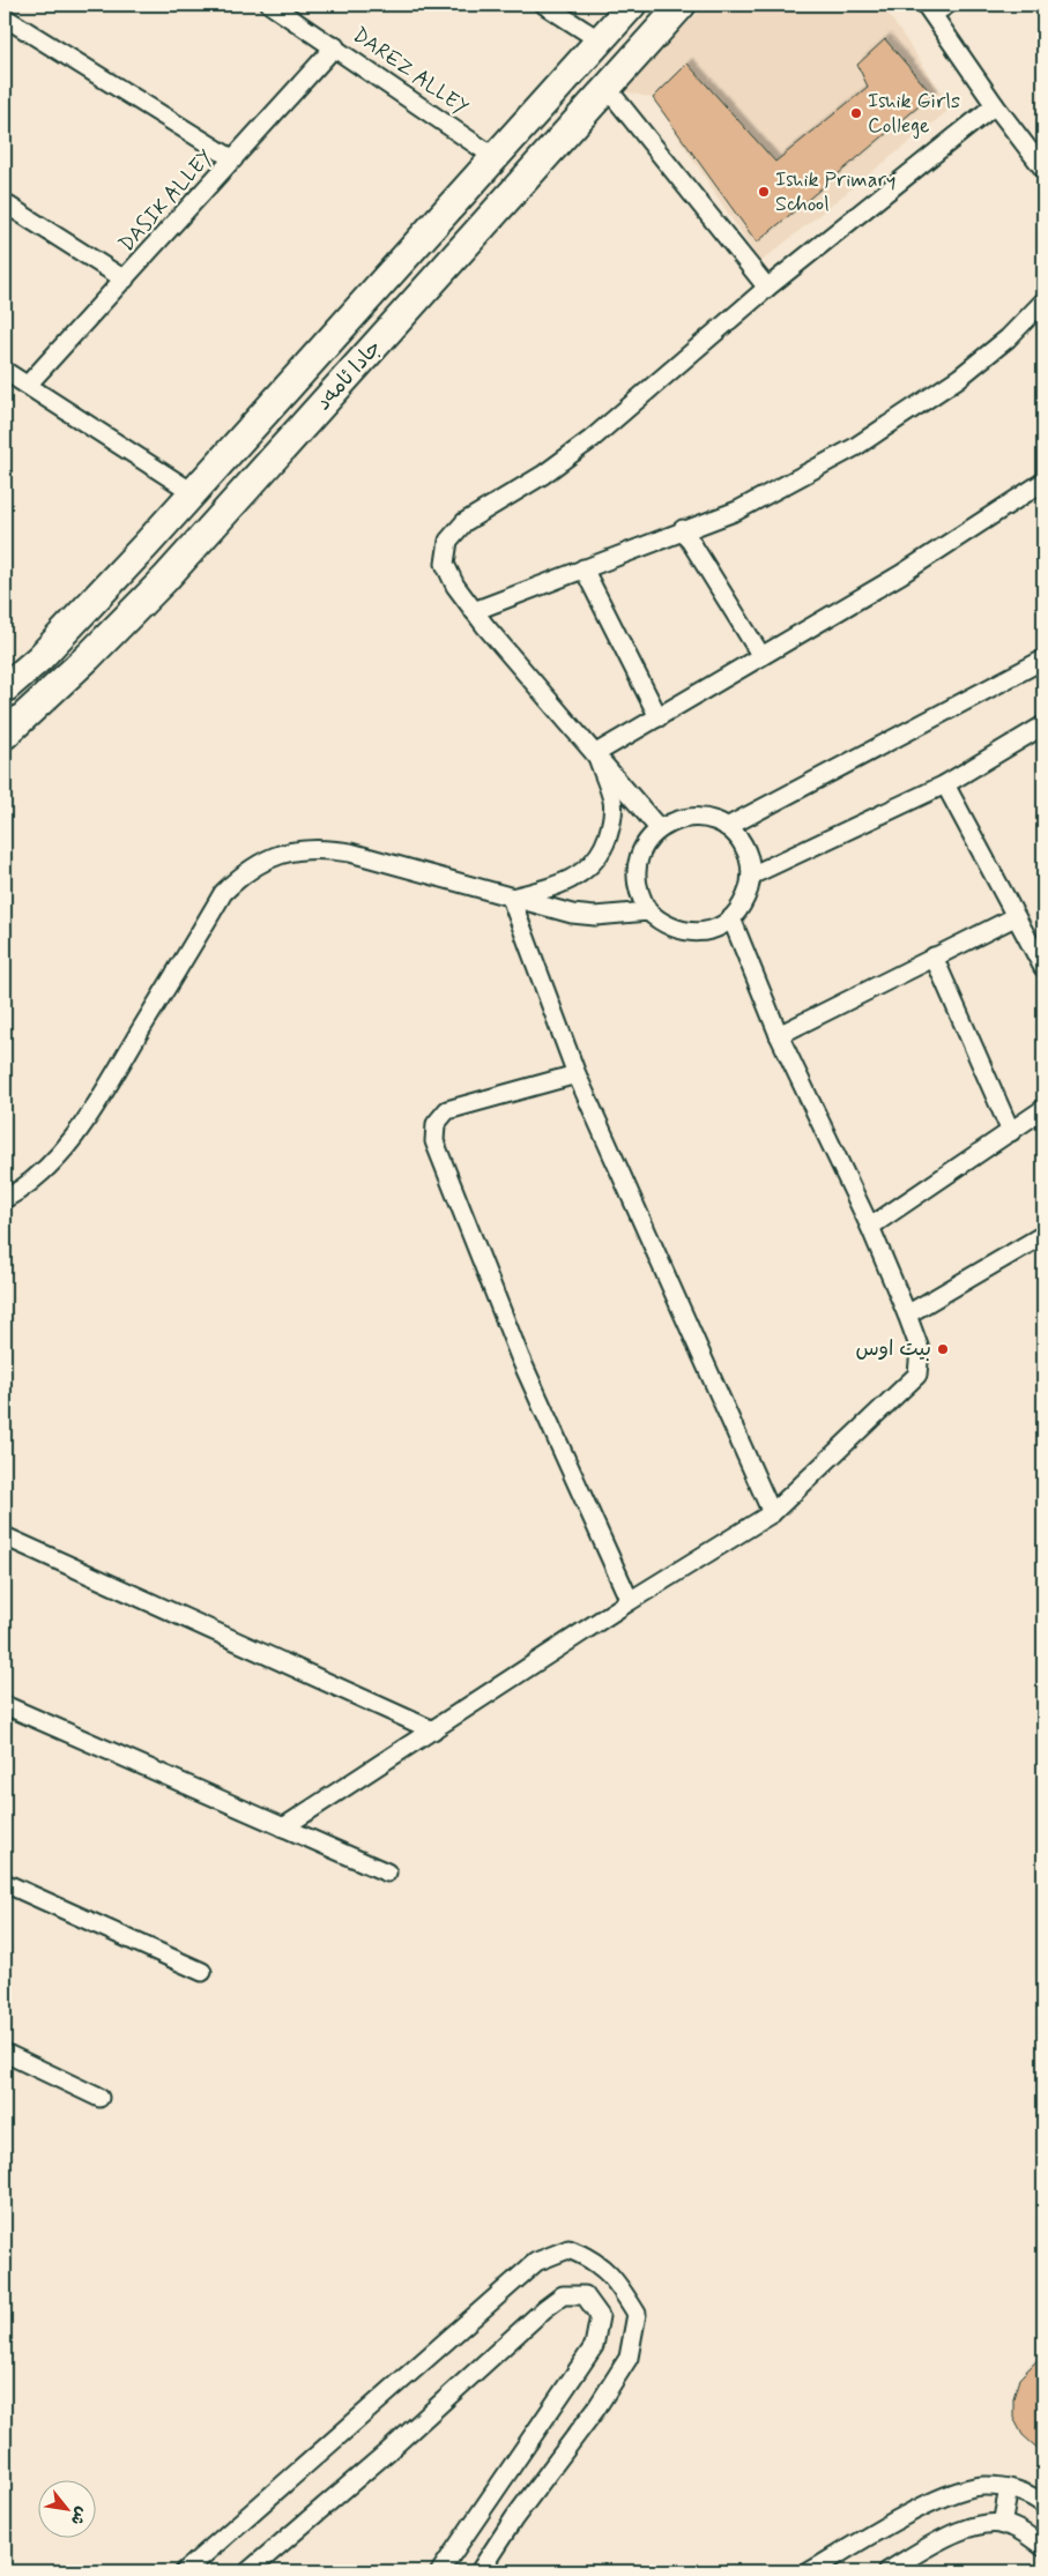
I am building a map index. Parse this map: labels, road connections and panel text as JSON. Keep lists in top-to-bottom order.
{
  "streets": {
    "main road": ["جادا ئامەد"],
    "street": ["DAREZ ALLEY", "DASIK ALLEY"]
  },
  "crossings": [
    ["DAREZ ALLEY", "DASIK ALLEY"],
    ["DAREZ ALLEY", "جادا ئامەد"]
  ],
  "places": ["Ishik Girls College", "Ishik Primary School", "بيت اوس"],
  "north": "bottom right"
}
